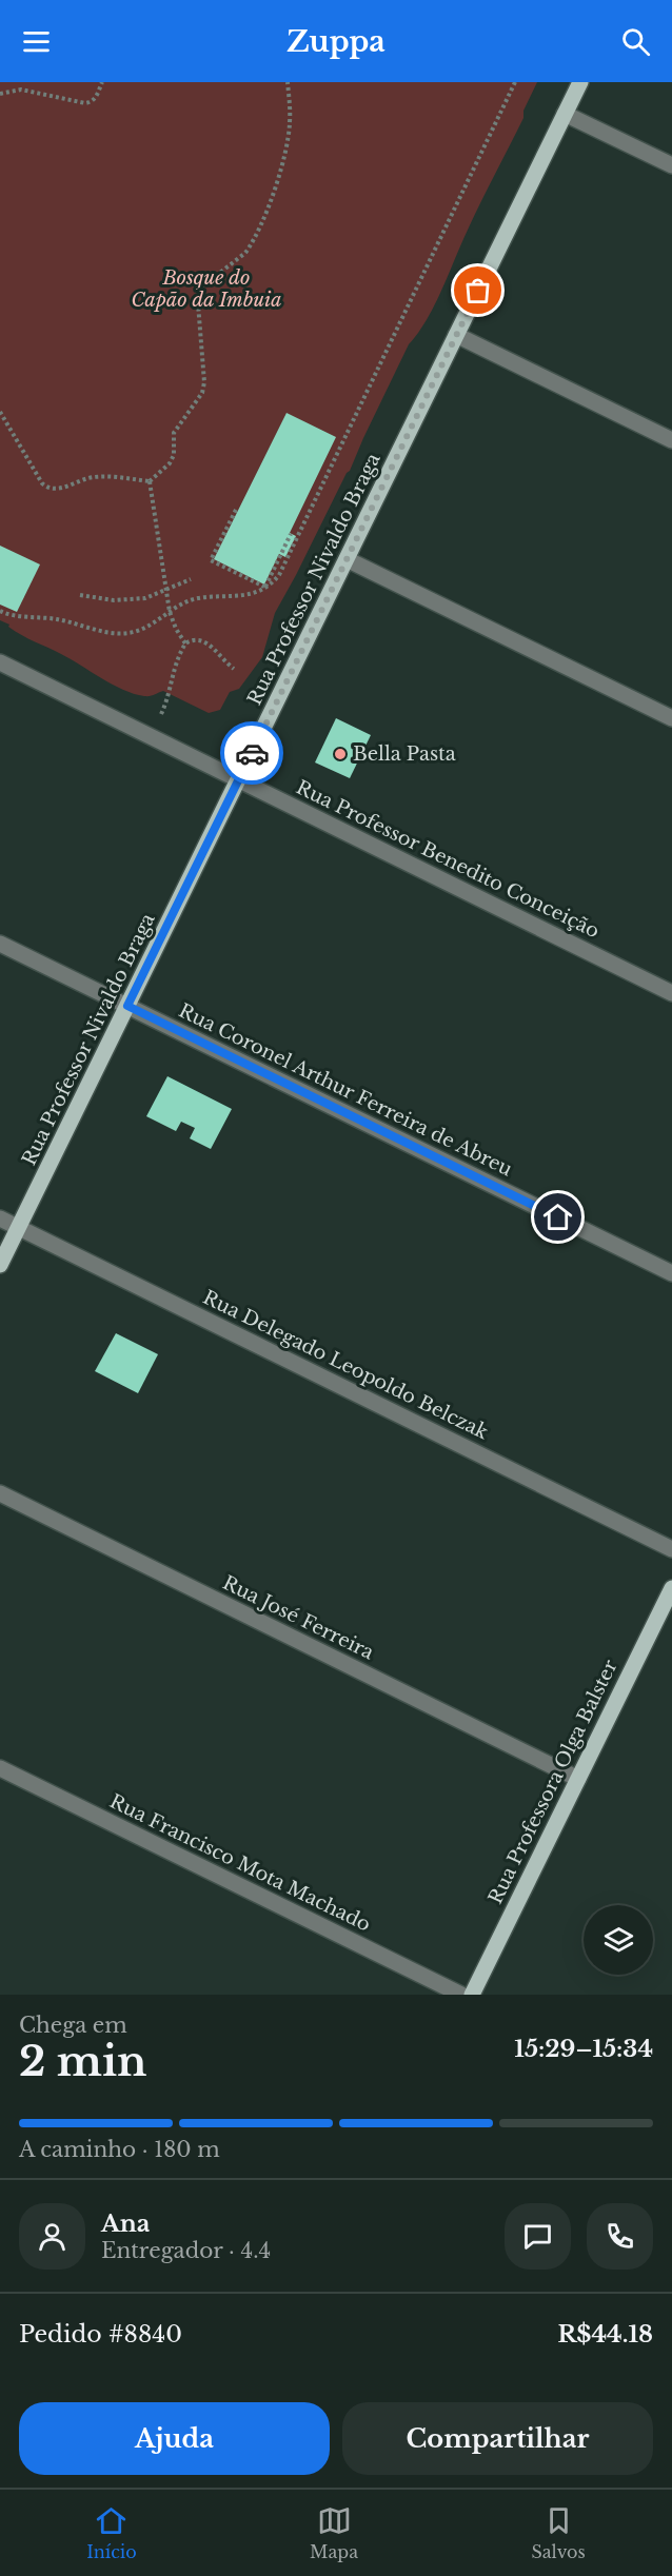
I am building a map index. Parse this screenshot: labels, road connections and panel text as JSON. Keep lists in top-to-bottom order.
{
  "streets": {
    "main road": ["Rua Professor Nivaldo Braga", "Rua Professora Olga Balster"],
    "street": [
      "Rua Professor Benedito Conceição",
      "Rua Coronel Arthur Ferreira de Abreu",
      "Rua Delegado Leopoldo Belczak",
      "Rua José Ferreira",
      "Rua Francisco Mota Machado"
    ]
  },
  "crossings": [
    ["Rua Professor Nivaldo Braga", "Rua Professor Benedito Conceição"],
    ["Rua Professor Nivaldo Braga", "Rua Coronel Arthur Ferreira de Abreu"],
    ["Rua Professor Nivaldo Braga", "Rua Delegado Leopoldo Belczak"],
    ["Rua José Ferreira", "Rua Professora Olga Balster"]
  ],
  "parks": ["Bosque do Capão da Imbuia"],
  "places": ["Bella Pasta"],
  "page": {
    "header": "Zuppa",
    "heading": ["2 min", "Chega em", "15:29–15:34"],
    "panel": [
      "Ana",
      "Entregador · 4.4",
      "Pedido #8840",
      "R$44.18"
    ],
    "bar": "A caminho · 180 m",
    "buttons": ["Ajuda", "Compartilhar"],
    "tabs": ["Início", "Mapa", "Salvos"]
  }
}
